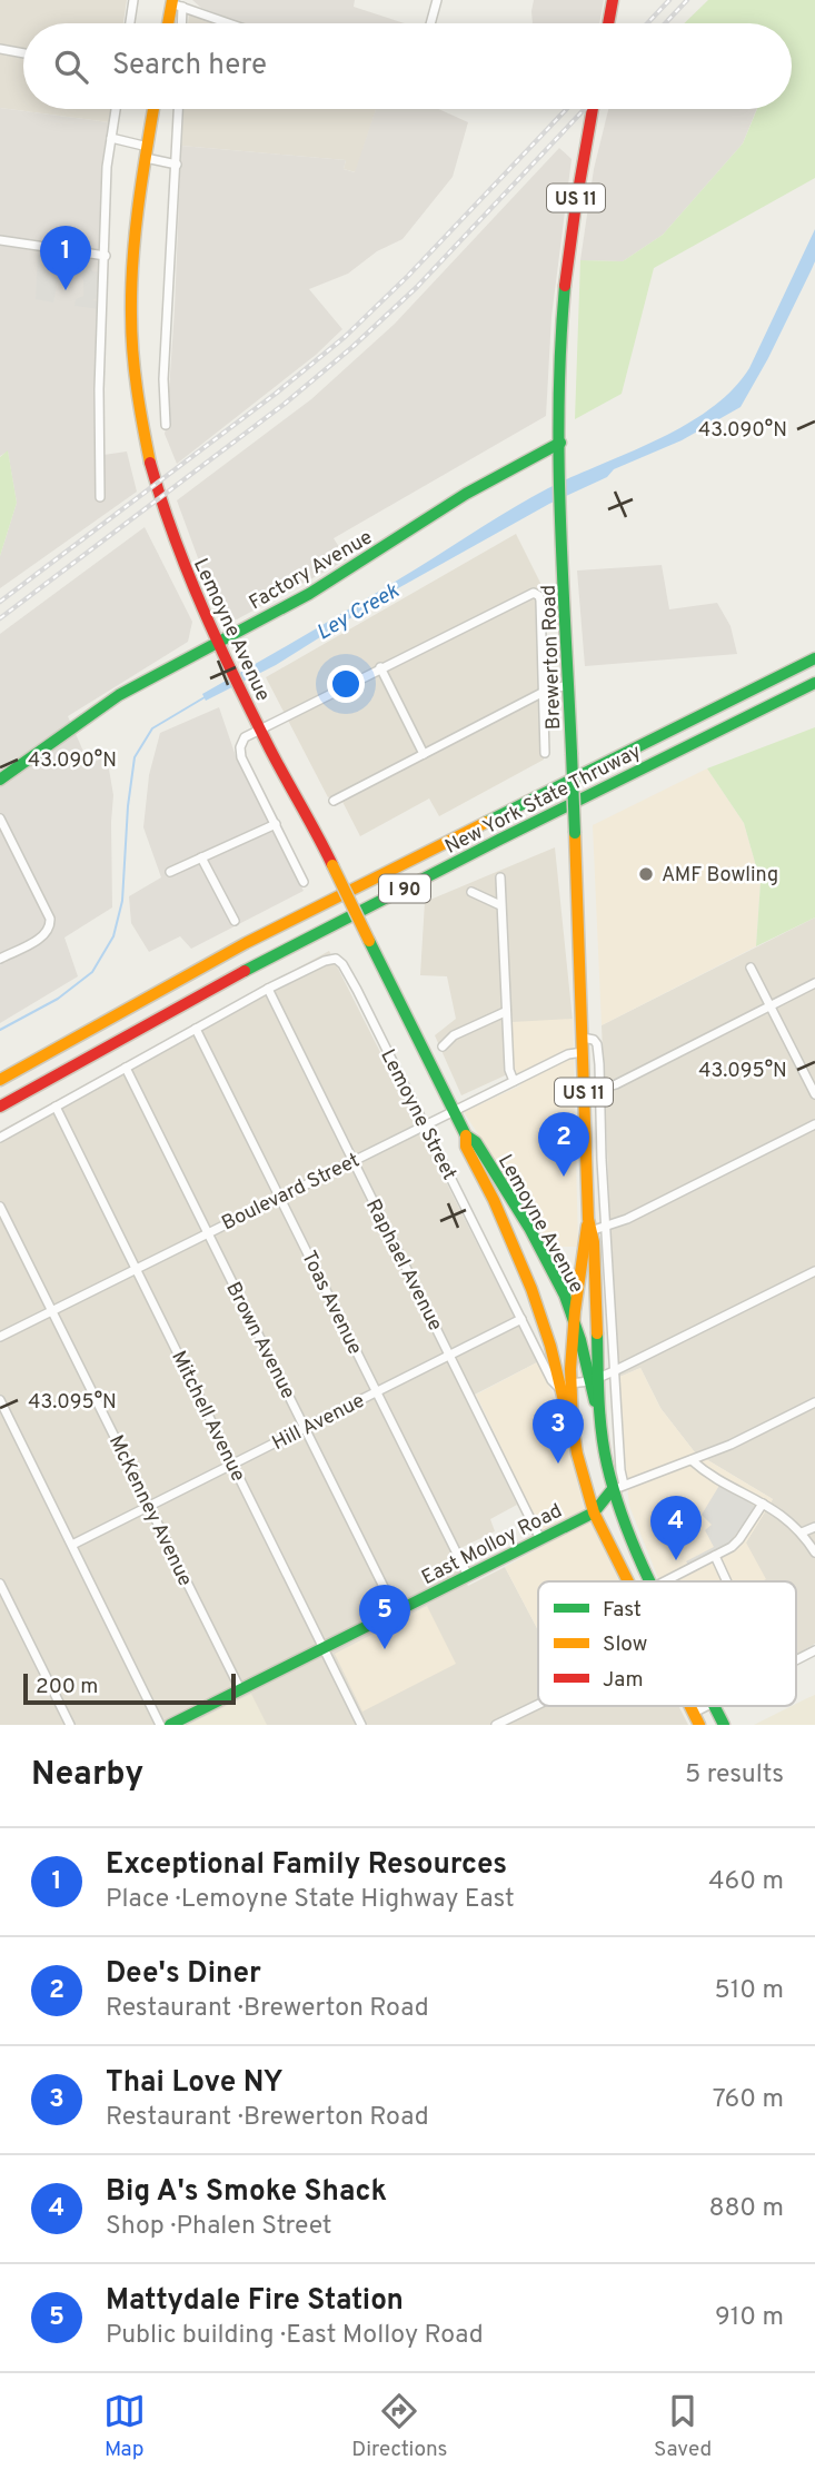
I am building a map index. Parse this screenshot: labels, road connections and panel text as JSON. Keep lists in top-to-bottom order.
{
  "streets": {
    "main road": [
      "US 11",
      "Factory Avenue",
      "Lemoyne Avenue",
      "Brewerton Road",
      "New York State Thruway",
      "I 90",
      "East Molloy Road"
    ],
    "street": [
      "Lemoyne Street",
      "Boulevard Street",
      "Raphael Avenue",
      "Toas Avenue",
      "Brown Avenue",
      "Mitchell Avenue",
      "Hill Avenue",
      "McKenney Avenue"
    ]
  },
  "crossings": [
    ["Factory Avenue", "Lemoyne Avenue"],
    ["Factory Avenue", "Brewerton Road"],
    ["Lemoyne Avenue", "Brewerton Road"],
    ["Lemoyne Avenue", "Lemoyne Street"],
    ["Lemoyne Avenue", "Boulevard Street"],
    ["Brewerton Road", "Lemoyne Street"],
    ["Brewerton Road", "Boulevard Street"],
    ["Brewerton Road", "East Molloy Road"],
    ["Lemoyne Street", "Boulevard Street"],
    ["Lemoyne Street", "Raphael Avenue"],
    ["Lemoyne Street", "Hill Avenue"],
    ["Boulevard Street", "Raphael Avenue"],
    ["Boulevard Street", "Toas Avenue"],
    ["Boulevard Street", "Brown Avenue"],
    ["Boulevard Street", "Mitchell Avenue"],
    ["Boulevard Street", "McKenney Avenue"],
    ["Raphael Avenue", "Hill Avenue"],
    ["Raphael Avenue", "East Molloy Road"],
    ["Toas Avenue", "Hill Avenue"],
    ["Toas Avenue", "East Molloy Road"],
    ["Brown Avenue", "Hill Avenue"],
    ["Brown Avenue", "East Molloy Road"],
    ["Mitchell Avenue", "Hill Avenue"],
    ["Mitchell Avenue", "East Molloy Road"],
    ["Hill Avenue", "McKenney Avenue"],
    ["McKenney Avenue", "East Molloy Road"]
  ],
  "water": ["Ley Creek"],
  "places": ["AMF Bowling"],
  "legend": ["Fast", "Slow", "Jam"],
  "scale_bar": "200 m",
  "page": {
    "search": "Search here",
    "pins": [
      "1",
      "2",
      "3",
      "4",
      "5"
    ],
    "scale": "200 m",
    "heading": ["Nearby", "5 results"],
    "list": [
      {
        "mark": "1",
        "name": "Exceptional Family Resources",
        "note": "Place · Lemoyne State Highway East",
        "value": "460 m"
      },
      {
        "mark": "2",
        "name": "Dee's Diner",
        "note": "Restaurant · Brewerton Road",
        "value": "510 m"
      },
      {
        "mark": "3",
        "name": "Thai Love NY",
        "note": "Restaurant · Brewerton Road",
        "value": "760 m"
      },
      {
        "mark": "4",
        "name": "Big A's Smoke Shack",
        "note": "Shop · Phalen Street",
        "value": "880 m"
      },
      {
        "mark": "5",
        "name": "Mattydale Fire Station",
        "note": "Public building · East Molloy Road",
        "value": "910 m"
      }
    ],
    "nav": ["Map", "Directions", "Saved"]
  },
  "coordinates": ["43.090°N", "43.095°N"]
}
